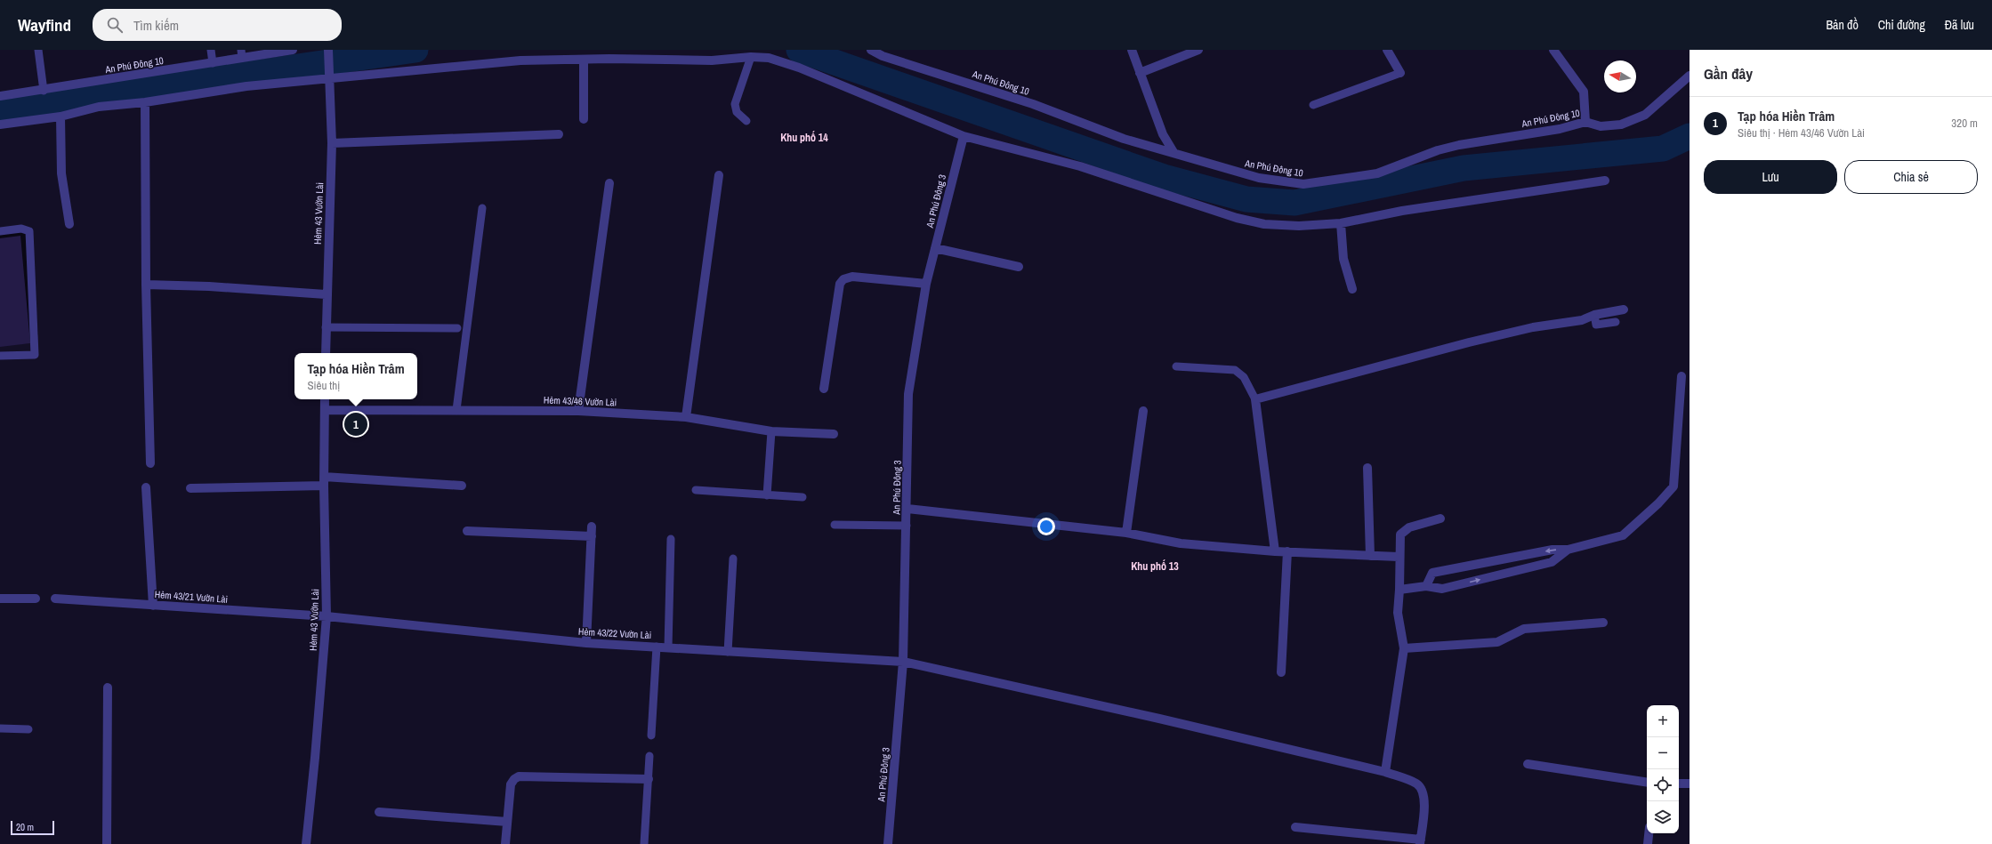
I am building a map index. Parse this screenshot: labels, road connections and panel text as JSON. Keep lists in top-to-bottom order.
{
  "streets": {
    "street": [
      "An Phú Đông 10",
      "An Phú Đông 3",
      "Hẻm 43 Vườn Lài",
      "Hẻm 43/46 Vườn Lài",
      "Hẻm 43/21 Vườn Lài",
      "Hẻm 43/22 Vườn Lài"
    ]
  },
  "crossings": [
    ["An Phú Đông 3", "Hẻm 43/22 Vườn Lài"],
    ["Hẻm 43 Vườn Lài", "Hẻm 43/46 Vườn Lài"],
    ["Hẻm 43 Vườn Lài", "Hẻm 43/21 Vườn Lài"],
    ["Hẻm 43 Vườn Lài", "Hẻm 43/22 Vườn Lài"],
    ["Hẻm 43/21 Vườn Lài", "Hẻm 43/22 Vườn Lài"]
  ],
  "districts": ["Khu phố 14", "Khu phố 13"],
  "scale_bar": "20 m",
  "north": "left",
  "page": {
    "header": "Wayfind",
    "search": "Tìm kiếm",
    "nav": ["Bản đồ", "Chỉ đường", "Đã lưu"],
    "heading": "Gần đây",
    "list": [
      {
        "mark": "1",
        "name": "Tạp hóa Hiền Trâm",
        "note": "Siêu thị · Hẻm 43/46 Vườn Lài",
        "value": "320 m"
      }
    ],
    "buttons": ["Lưu", "Chia sẻ"],
    "popup": ["Tạp hóa Hiền Trâm", "Siêu thị"],
    "pins": "1",
    "map_buttons": ["+", "−"],
    "scale": "20 m"
  }
}
